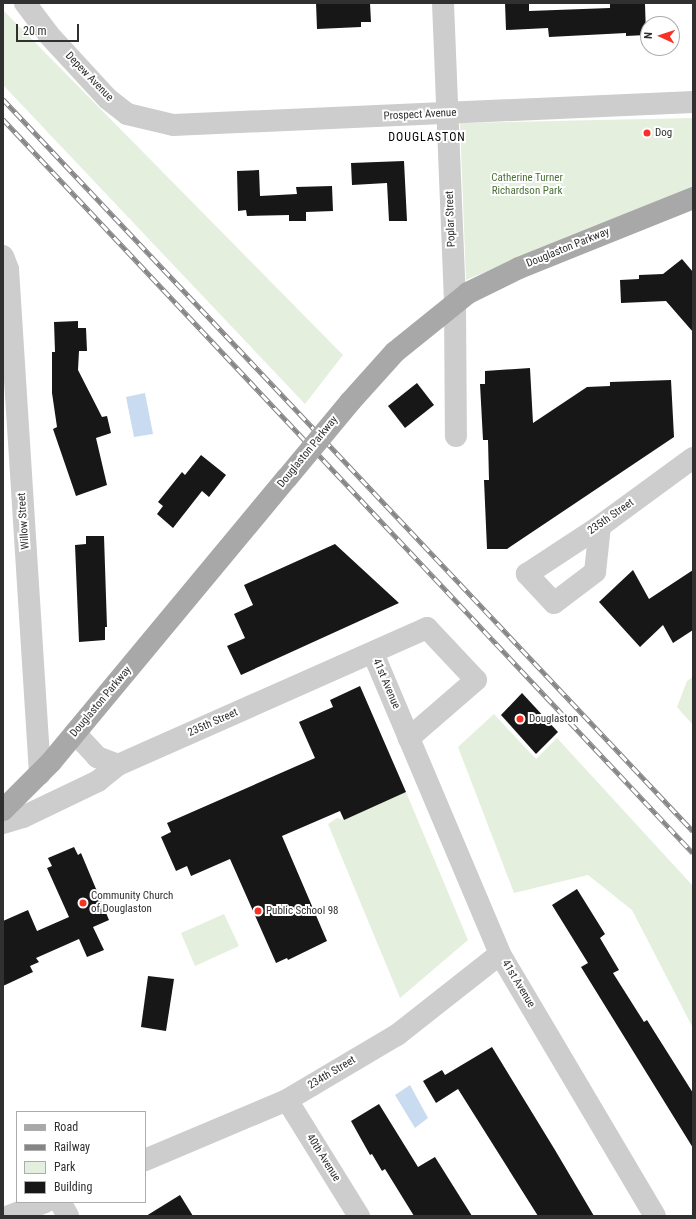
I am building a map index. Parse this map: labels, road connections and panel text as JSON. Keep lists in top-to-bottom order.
{
  "streets": {
    "main road": ["Douglaston Parkway"],
    "street": [
      "Depew Avenue",
      "Prospect Avenue",
      "Poplar Street",
      "235th Street",
      "Willow Street",
      "41st Avenue",
      "234th Street",
      "40th Avenue"
    ]
  },
  "crossings": [
    ["Depew Avenue", "Prospect Avenue"],
    ["Prospect Avenue", "Poplar Street"],
    ["Poplar Street", "Douglaston Parkway"],
    ["Douglaston Parkway", "Willow Street"],
    ["235th Street", "41st Avenue"],
    ["41st Avenue", "234th Street"],
    ["234th Street", "40th Avenue"]
  ],
  "districts": ["DOUGLASTON"],
  "parks": ["Catherine Turner Richardson Park"],
  "places": [
    "Dog",
    "Douglaston",
    "Community Church of Douglaston",
    "Public School 98"
  ],
  "legend": [
    "Road",
    "Railway",
    "Park",
    "Building"
  ],
  "scale_bar": "20 m",
  "north": "left"
}
